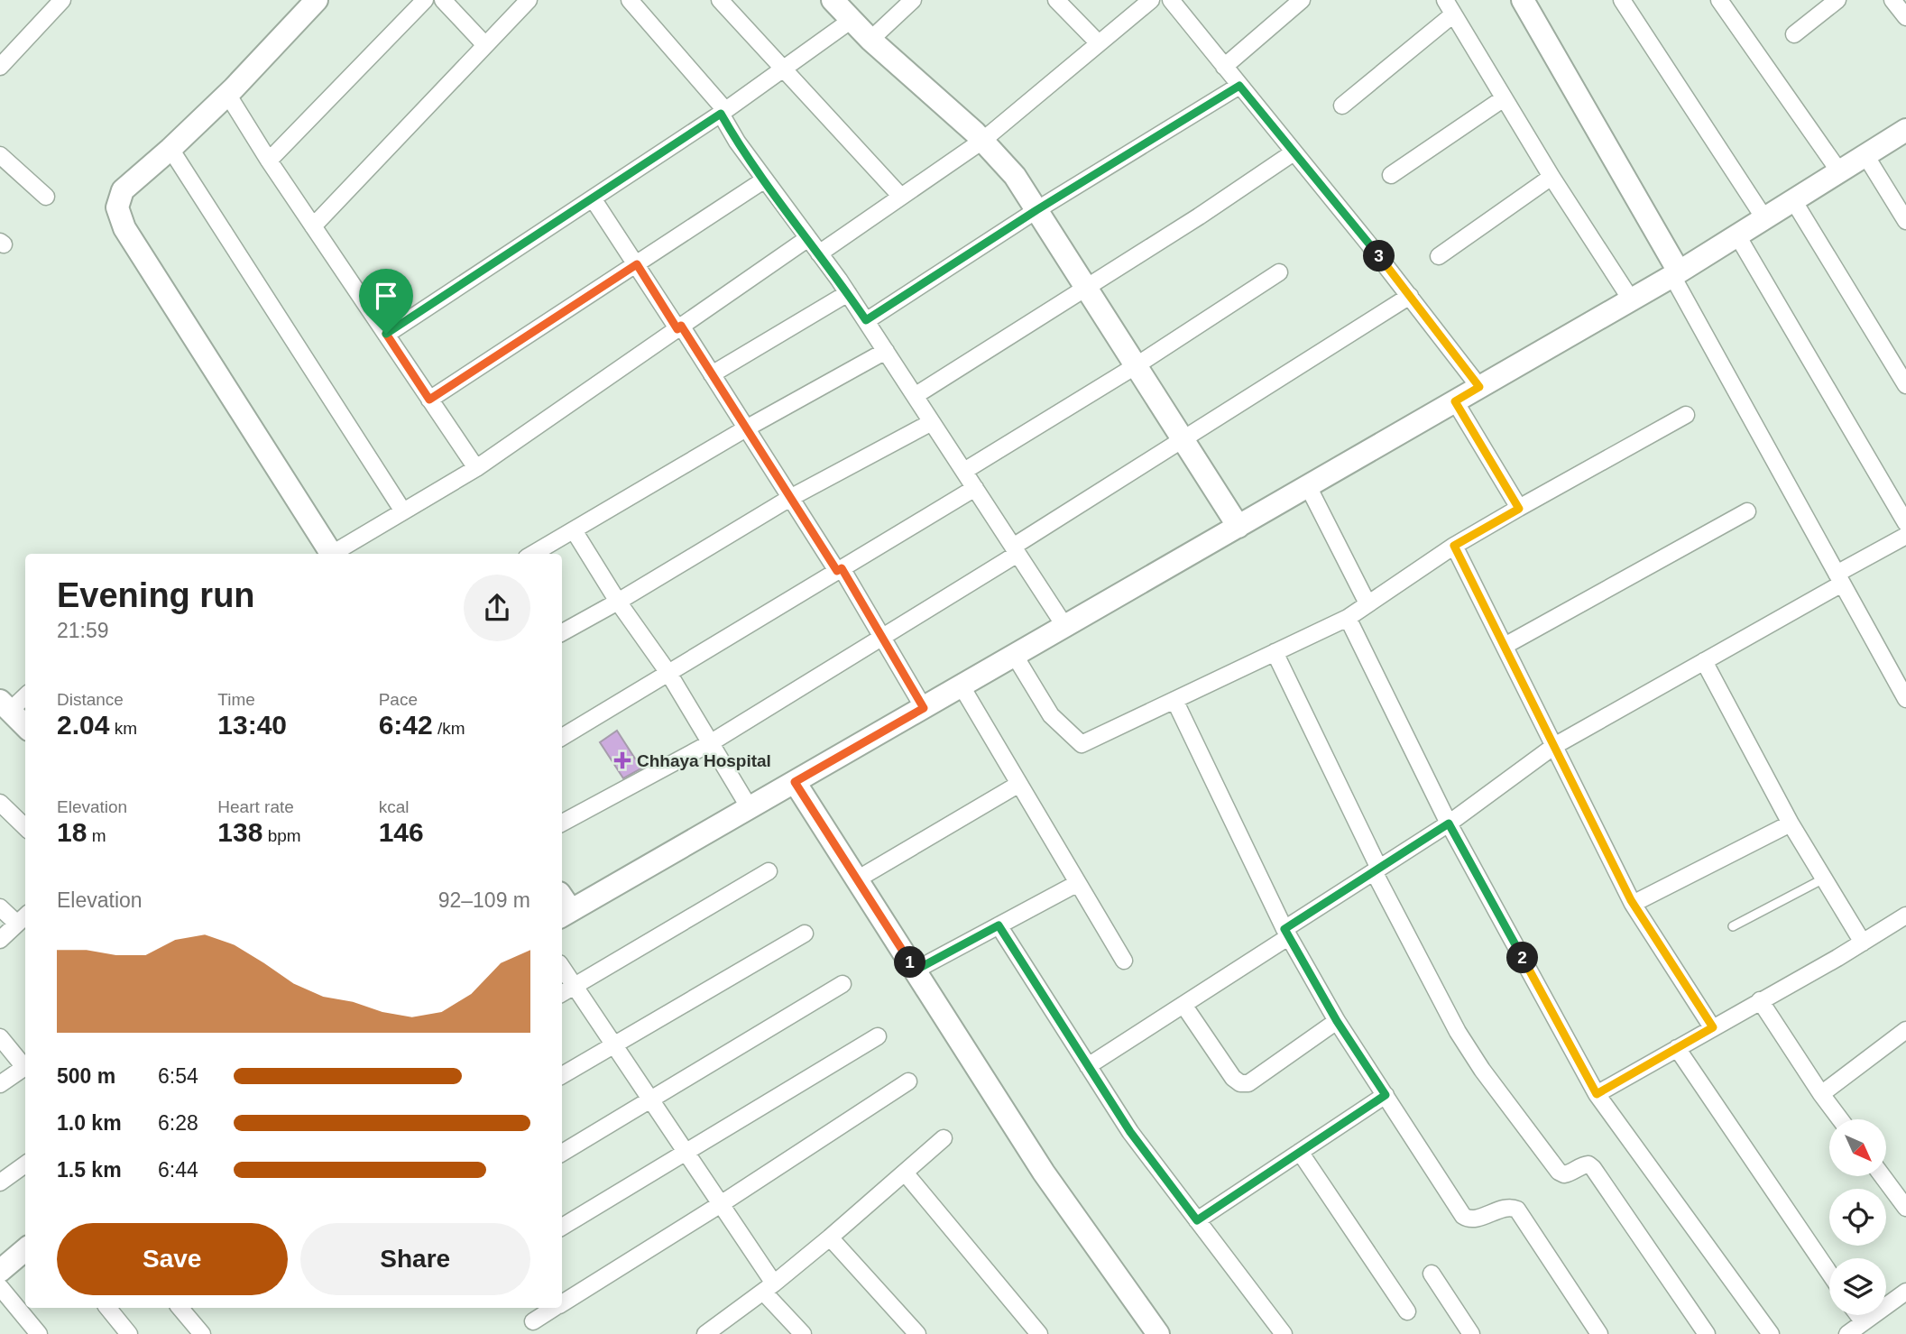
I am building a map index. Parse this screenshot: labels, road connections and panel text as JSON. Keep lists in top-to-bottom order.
{
  "places": {
    "health": ["Chhaya Hospital"]
  },
  "north": "bottom right",
  "page": {
    "pins": ["3", "2", "1"],
    "heading": ["Evening run", "21:59"],
    "stats": [
      ["Distance", "2.04 km"],
      ["Time", "13:40"],
      ["Pace", "6:42 /km"],
      ["Elevation", "18 m"],
      ["Heart rate", "138 bpm"],
      ["kcal", "146"]
    ],
    "chart": ["Elevation", "92–109 m"],
    "list": [
      {
        "name": "500 m",
        "note": "6:54"
      },
      {
        "name": "1.0 km",
        "note": "6:28"
      },
      {
        "name": "1.5 km",
        "note": "6:44"
      }
    ],
    "buttons": ["Save", "Share"]
  }
}
